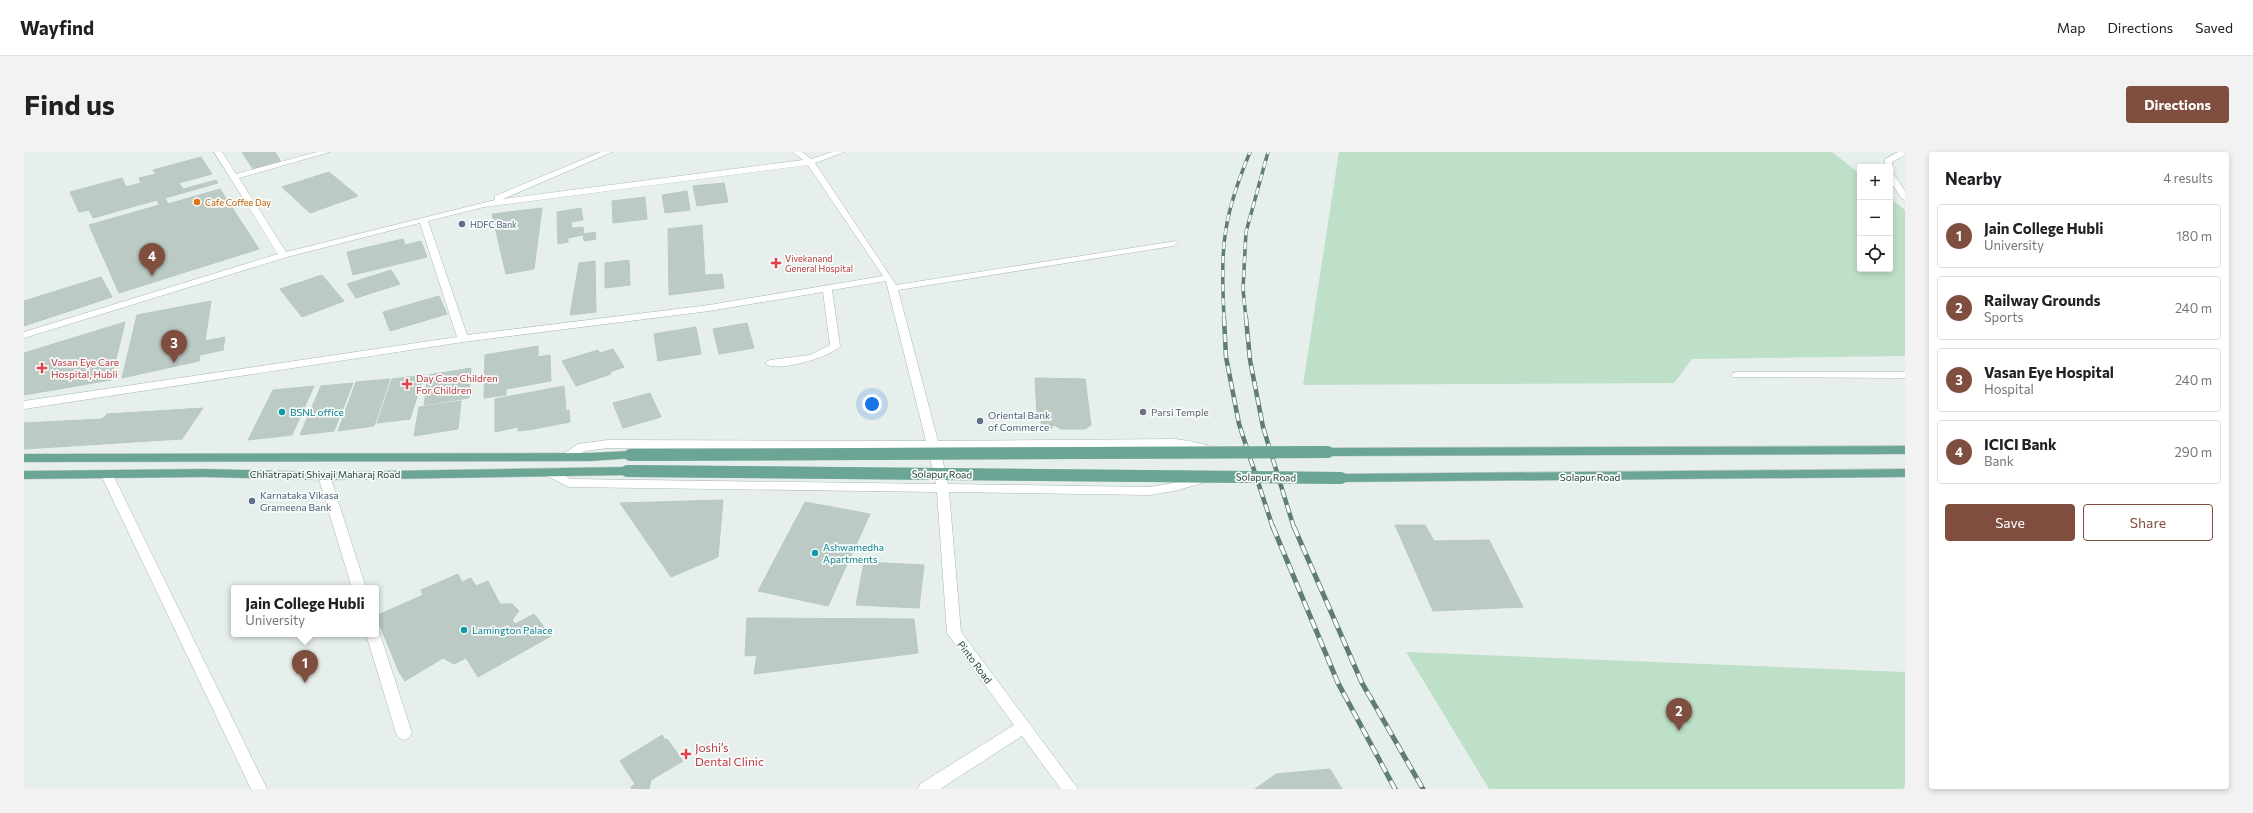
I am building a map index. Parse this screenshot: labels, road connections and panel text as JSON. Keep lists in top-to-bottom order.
{
  "streets": {
    "main road": ["Chhatrapati Shivaji Maharaj Road", "Solapur Road"],
    "street": ["Pinto Road"]
  },
  "crossings": [
    ["Chhatrapati Shivaji Maharaj Road", "Solapur Road"]
  ],
  "places": {
    "other": [
      "Cafe Coffee Day",
      "HDFC Bank",
      "BSNL office",
      "Parsi Temple",
      "Oriental Bank of Commerce",
      "Karnataka Vikasa Grameena Bank",
      "Ashwamedha Apartments",
      "Lamington Palace"
    ],
    "health": [
      "Vivekanand General Hospital",
      "Vasan Eye Care Hospital, Hubli",
      "Day Case Children For Children",
      "Joshi’s Dental Clinic"
    ]
  },
  "page": {
    "header": "Wayfind",
    "nav": ["Map", "Directions", "Saved"],
    "buttons": [
      "Directions",
      ["Save", "Share"]
    ],
    "title": "Find us",
    "heading": ["Nearby", "4 results"],
    "map_buttons": ["+", "−"],
    "list": [
      {
        "mark": "1",
        "name": "Jain College Hubli",
        "note": "University",
        "value": "180 m"
      },
      {
        "mark": "2",
        "name": "Railway Grounds",
        "note": "Sports",
        "value": "240 m"
      },
      {
        "mark": "3",
        "name": "Vasan Eye Hospital",
        "note": "Hospital",
        "value": "240 m"
      },
      {
        "mark": "4",
        "name": "ICICI Bank",
        "note": "Bank",
        "value": "290 m"
      }
    ],
    "pins": [
      "4",
      "3",
      "1",
      "2"
    ],
    "popup": ["Jain College Hubli", "University"]
  }
}
